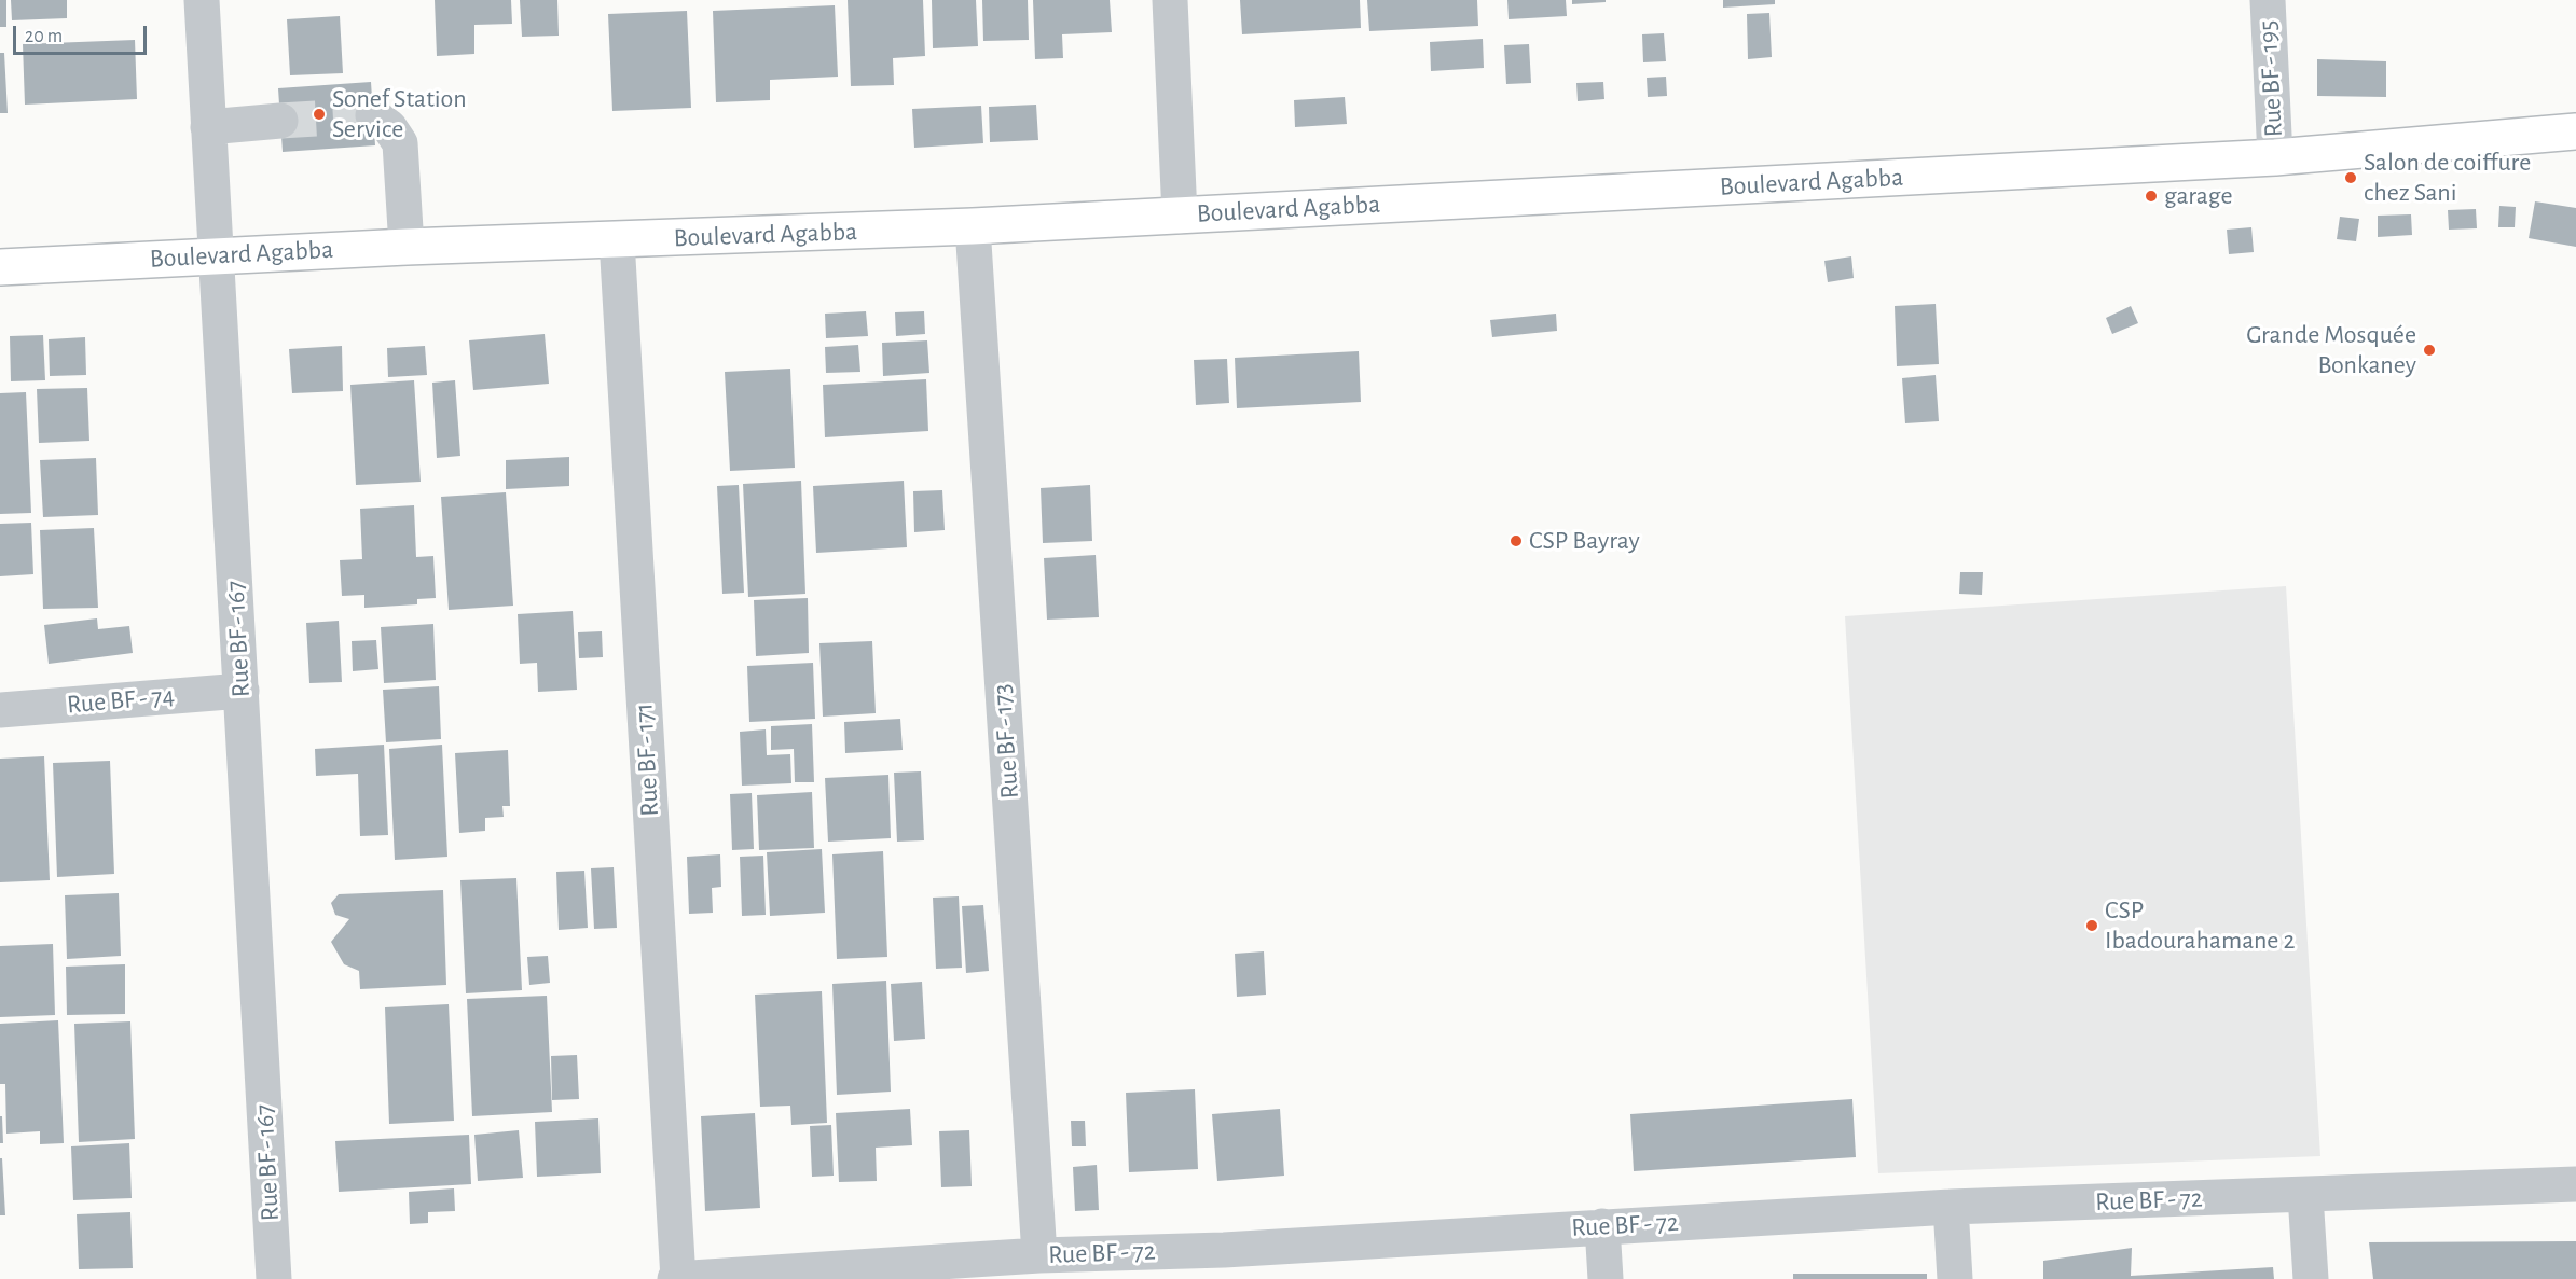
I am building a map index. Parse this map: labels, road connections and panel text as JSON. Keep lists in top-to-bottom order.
{
  "streets": {
    "main road": ["Boulevard Agabba"],
    "street": [
      "Rue BF - 195",
      "Rue BF - 167",
      "Rue BF - 74",
      "Rue BF - 173",
      "Rue BF - 171",
      "Rue BF - 72"
    ]
  },
  "crossings": [
    ["Rue BF - 195", "Boulevard Agabba"],
    ["Boulevard Agabba", "Rue BF - 167"],
    ["Boulevard Agabba", "Rue BF - 173"],
    ["Boulevard Agabba", "Rue BF - 171"],
    ["Rue BF - 167", "Rue BF - 74"],
    ["Rue BF - 173", "Rue BF - 72"],
    ["Rue BF - 171", "Rue BF - 72"]
  ],
  "places": [
    "Sonef Station Service",
    "Salon de coiffure chez Sani",
    "garage",
    "Grande Mosquée Bonkaney",
    "CSP Bayray",
    "CSP Ibadourahamane 2"
  ],
  "scale_bar": "20 m"
}
